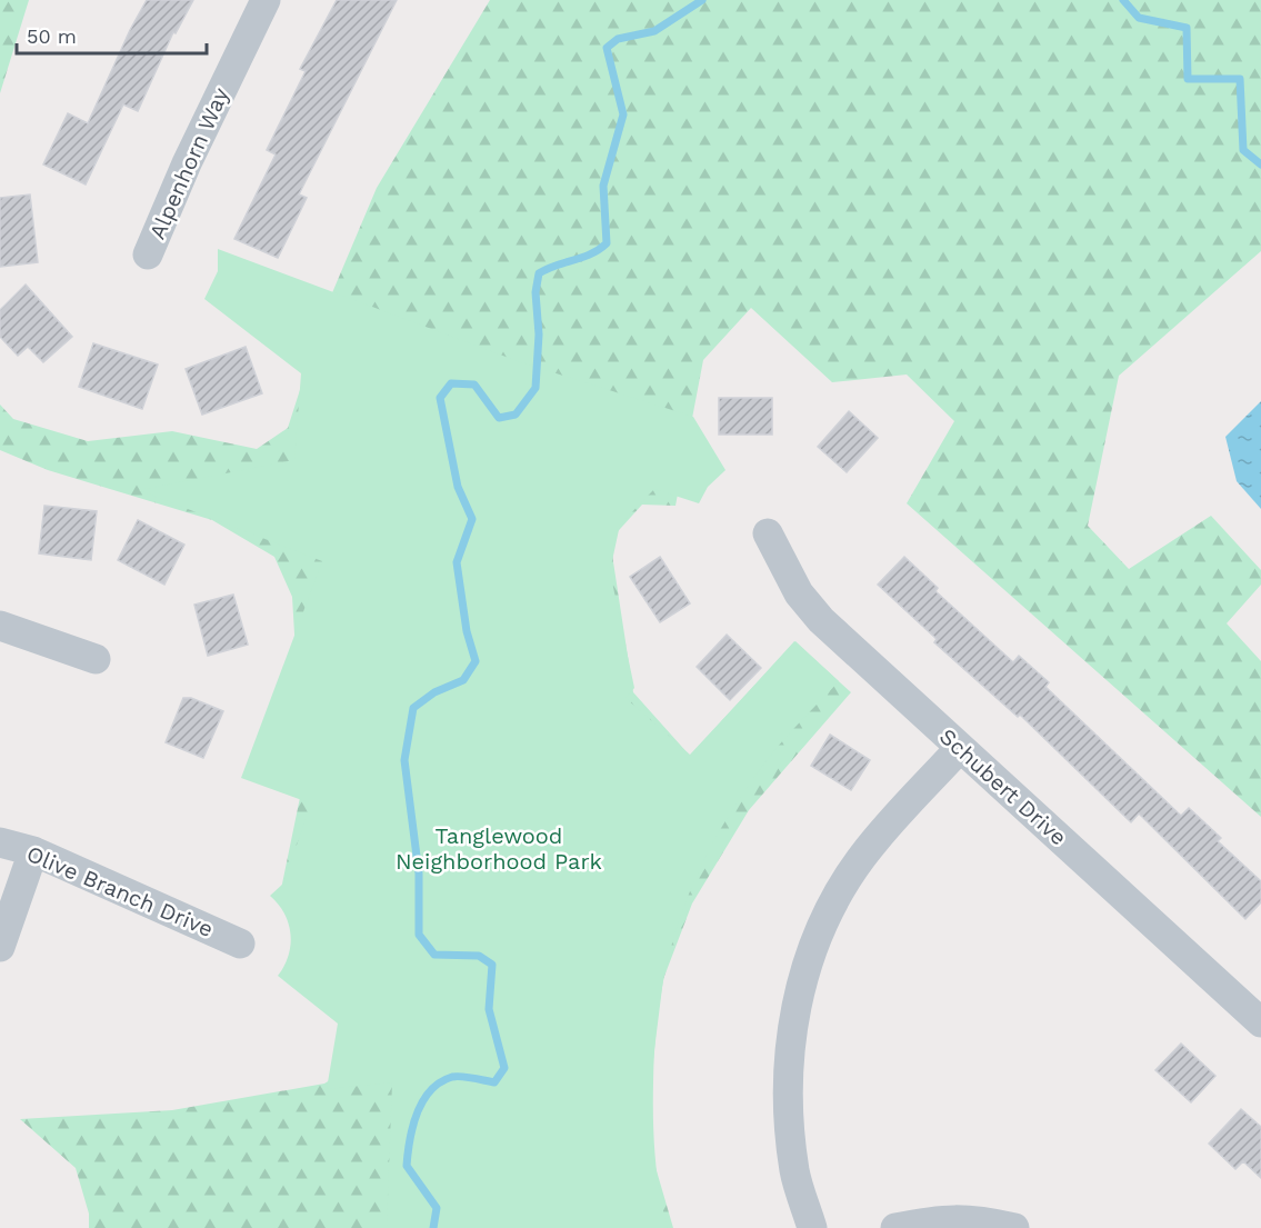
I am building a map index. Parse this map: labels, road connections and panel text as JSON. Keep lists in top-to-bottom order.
{
  "streets": {
    "street": ["Alpenhorn Way", "Schubert Drive", "Olive Branch Drive"]
  },
  "parks": ["Tanglewood Neighborhood Park"],
  "scale_bar": "50 m"
}
